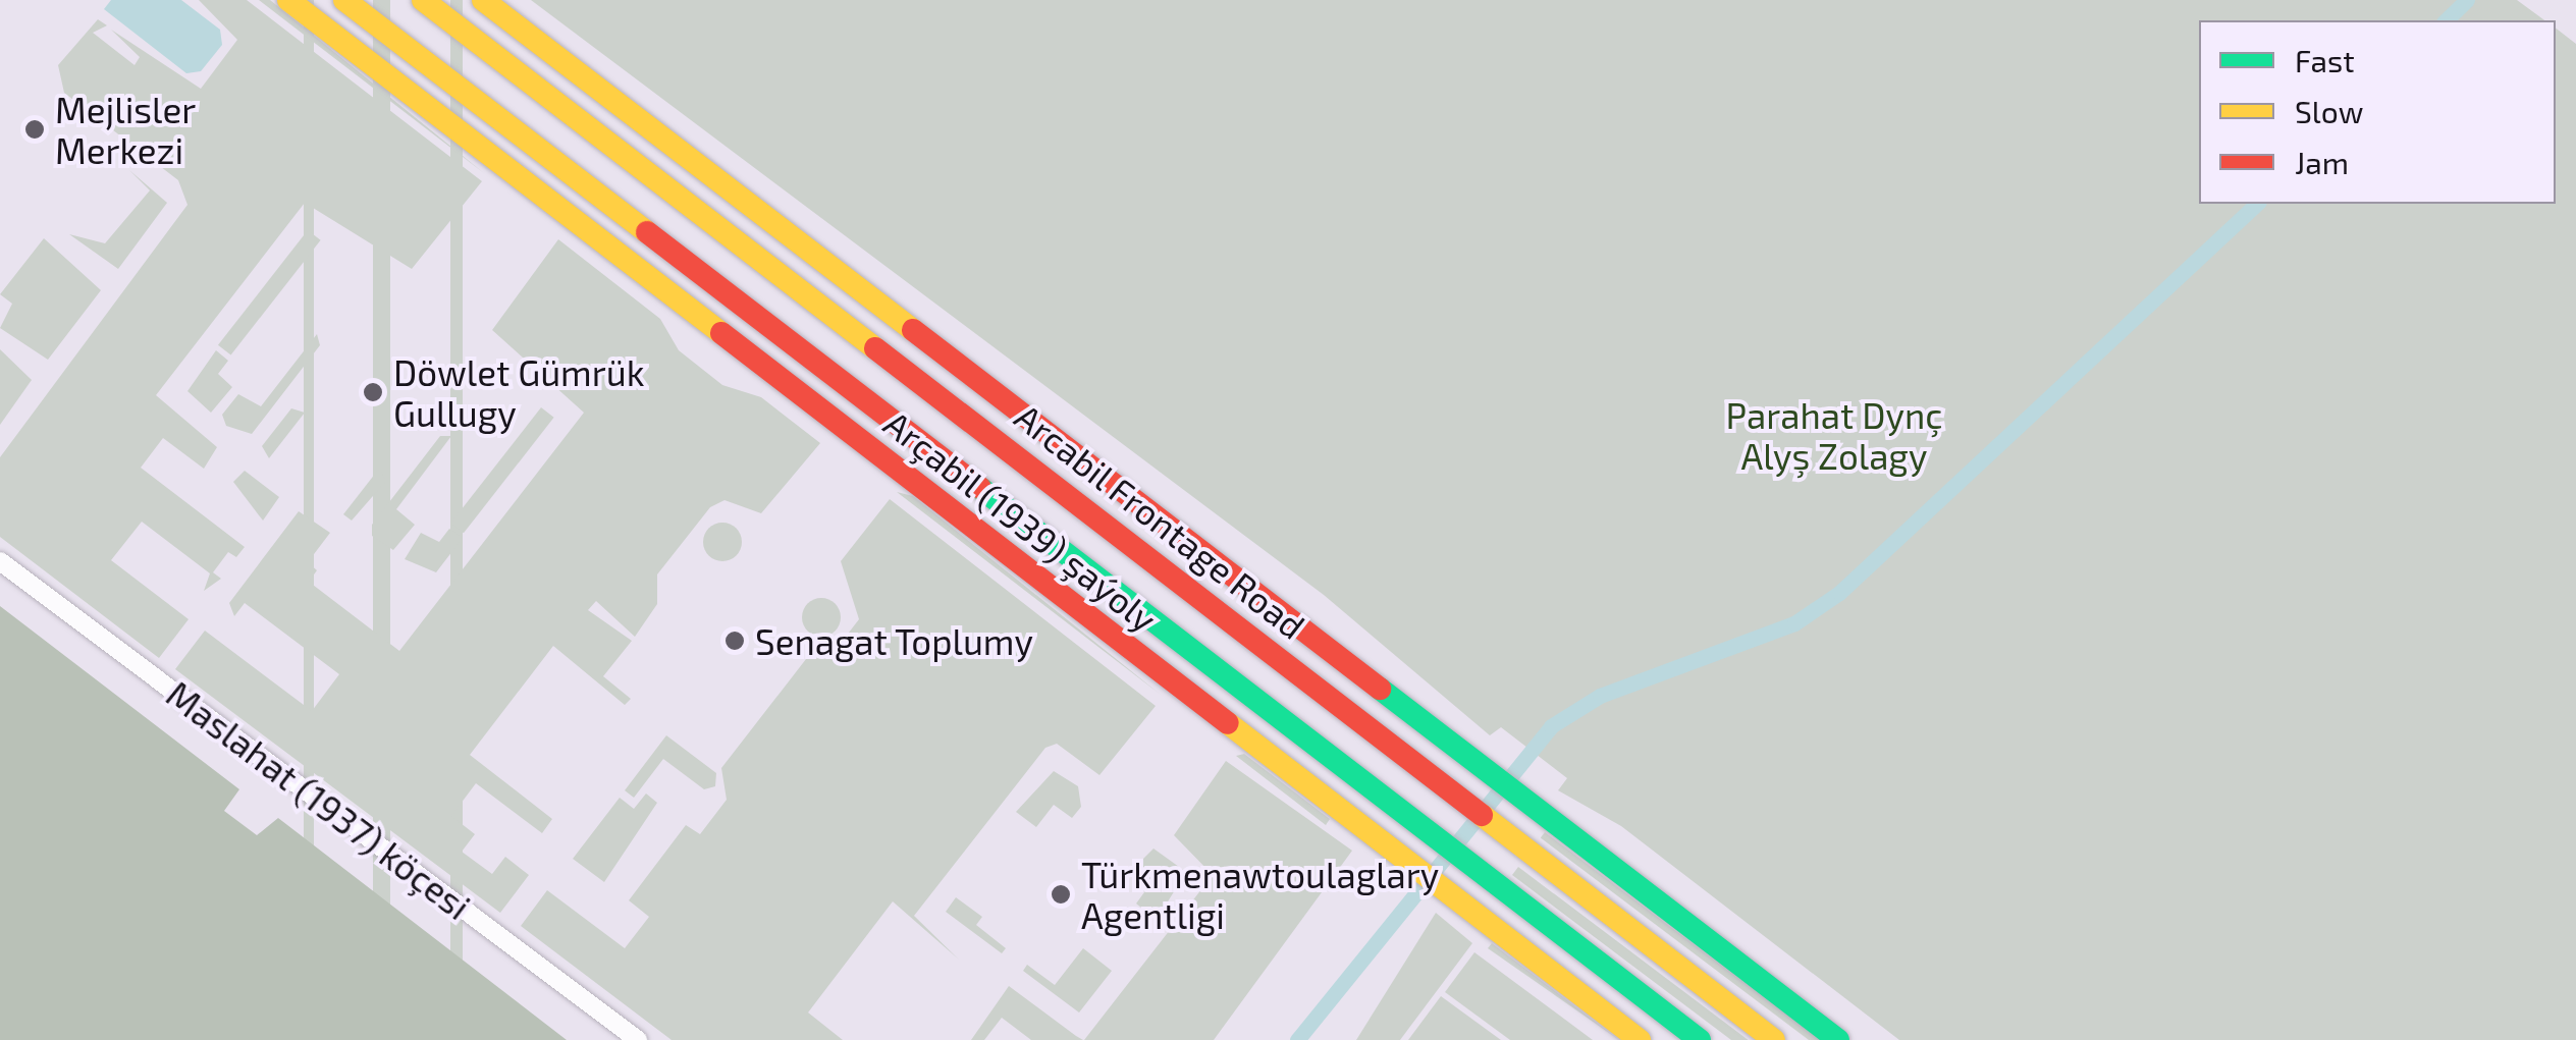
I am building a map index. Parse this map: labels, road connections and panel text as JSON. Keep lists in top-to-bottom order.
{
  "streets": {
    "street": ["Arçabil (1939) şaýoly", "Arcabil Frontage Road", "Maslahat (1937) köçesi"]
  },
  "parks": ["Parahat Dynç Alyş Zolagy"],
  "places": [
    "Mejlisler Merkezi",
    "Döwlet Gümrük Gullugy",
    "Senagat Toplumy",
    "Türkmenawtoulaglary Agentligi"
  ],
  "legend": ["Fast", "Slow", "Jam"]
}
